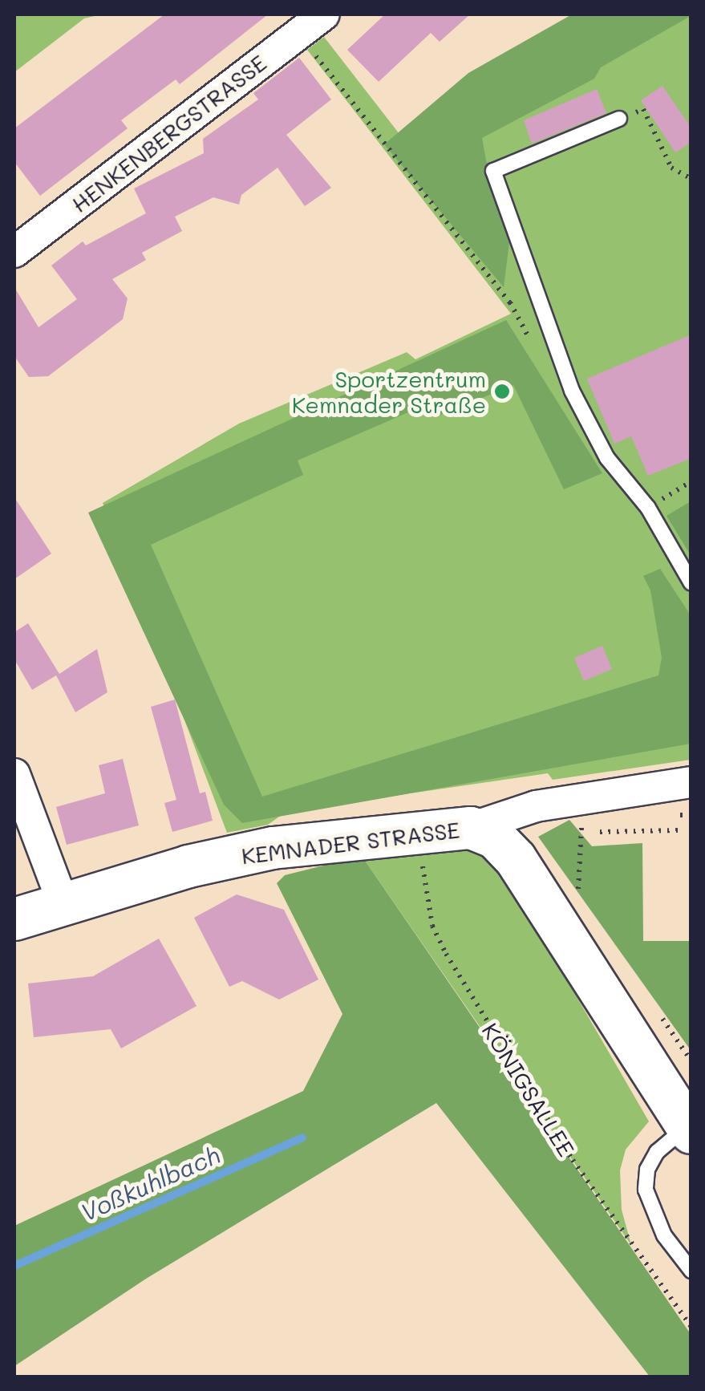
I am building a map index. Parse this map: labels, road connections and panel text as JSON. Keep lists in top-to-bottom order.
{
  "streets": {
    "main road": ["KEMNADER STRASSE"],
    "street": ["HENKENBERGSTRASSE"],
    "path": ["KÖNIGSALLEE"]
  },
  "crossings": [
    ["KEMNADER STRASSE", "KÖNIGSALLEE"]
  ],
  "water": ["Voßkuhlbach"],
  "places": ["Sportzentrum Kemnader Straße"]
}
